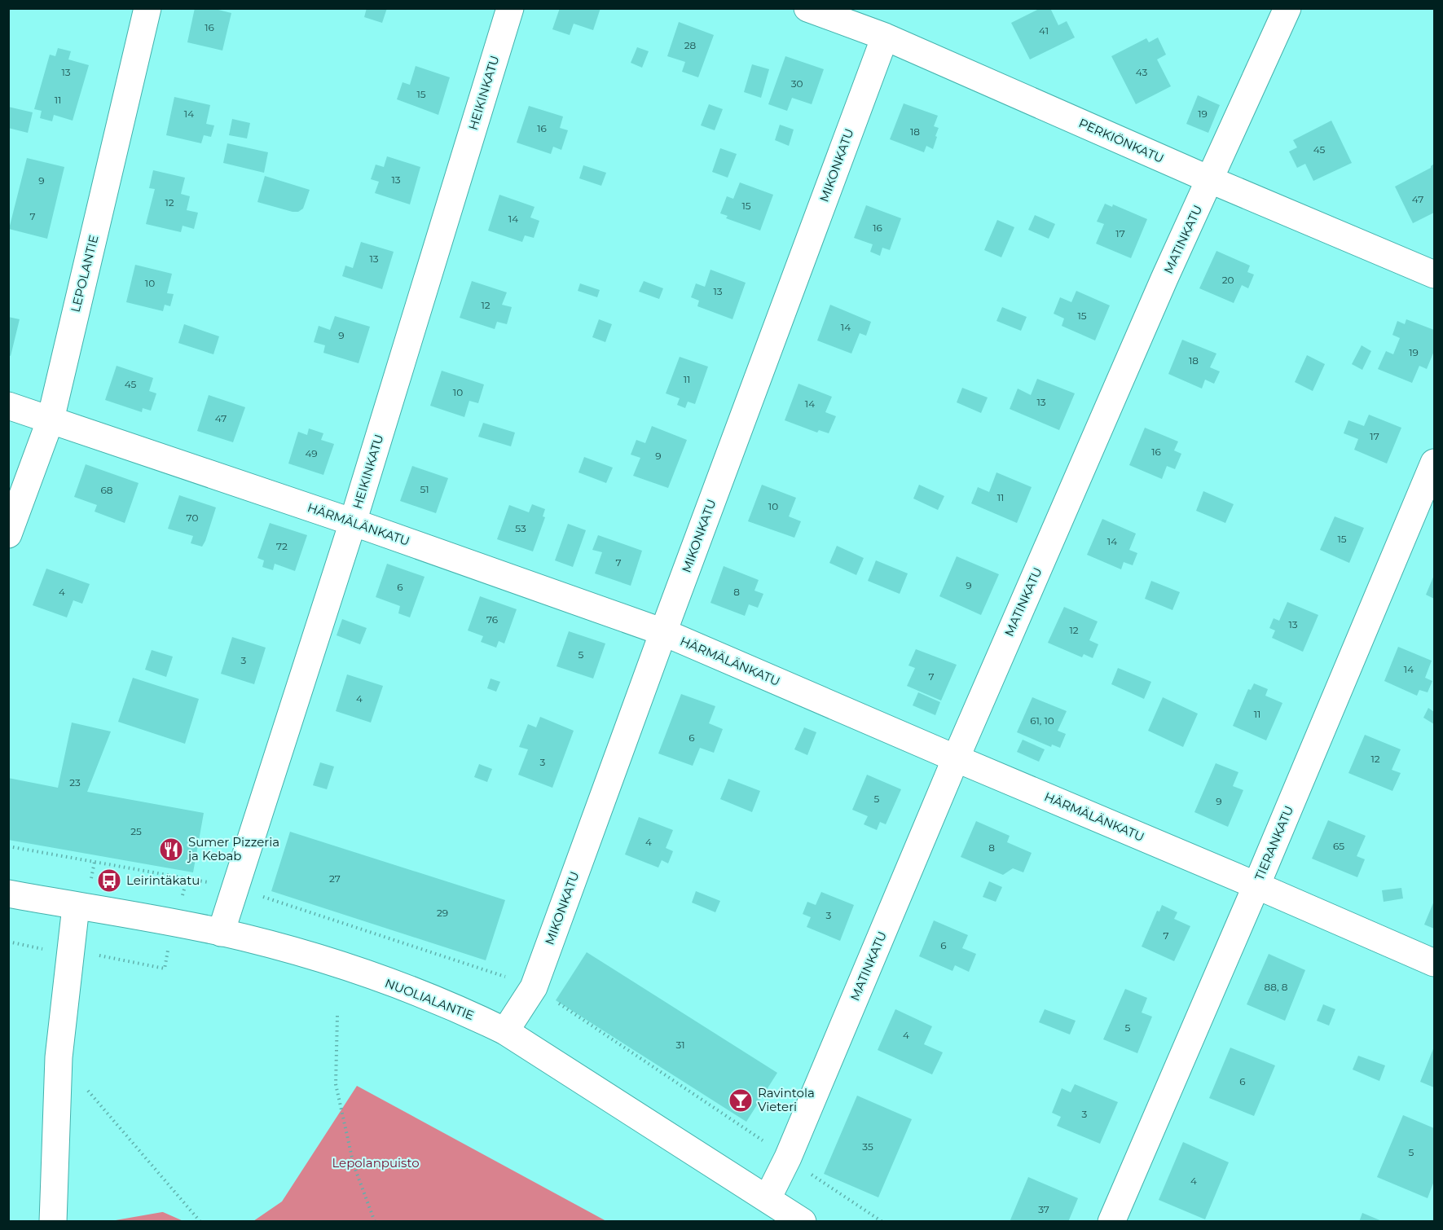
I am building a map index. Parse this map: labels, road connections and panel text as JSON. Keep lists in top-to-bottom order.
{
  "streets": {
    "street": [
      "HEIKINKATU",
      "PERKIÖNKATU",
      "MIKONKATU",
      "MATINKATU",
      "LEPOLANTIE",
      "HÄRMÄLÄNKATU",
      "TIERANKATU",
      "NUOLIALANTIE"
    ]
  },
  "crossings": [
    ["HEIKINKATU", "HÄRMÄLÄNKATU"],
    ["HEIKINKATU", "NUOLIALANTIE"],
    ["PERKIÖNKATU", "MIKONKATU"],
    ["PERKIÖNKATU", "MATINKATU"],
    ["MIKONKATU", "HÄRMÄLÄNKATU"],
    ["MIKONKATU", "NUOLIALANTIE"],
    ["MATINKATU", "HÄRMÄLÄNKATU"],
    ["MATINKATU", "NUOLIALANTIE"],
    ["LEPOLANTIE", "HÄRMÄLÄNKATU"],
    ["HÄRMÄLÄNKATU", "TIERANKATU"]
  ],
  "parks": ["Lepolanpuisto"],
  "places": {
    "restaurant": ["Sumer Pizzeria ja Kebab"],
    "bus stop": ["Leirintäkatu"],
    "bar": ["Ravintola Vieteri"]
  },
  "house_numbers": [
    "16",
    "41",
    "28",
    "13",
    "43",
    "30",
    "15",
    "11",
    "14",
    "19",
    "16",
    "18",
    "45",
    "13",
    "9",
    "47",
    "12",
    "15",
    "7",
    "14",
    "16",
    "17",
    "13",
    "20",
    "10",
    "13",
    "12",
    "15",
    "14",
    "9",
    "19",
    "18",
    "11",
    "45",
    "10",
    "13",
    "14",
    "47",
    "17",
    "16",
    "49",
    "9",
    "51",
    "68",
    "11",
    "10",
    "70",
    "53",
    "15",
    "14",
    "72",
    "7",
    "9",
    "6",
    "4",
    "8",
    "76",
    "13",
    "12",
    "5",
    "3",
    "14",
    "7",
    "4",
    "11",
    "61, 10",
    "6",
    "12",
    "3",
    "23",
    "5",
    "9",
    "25",
    "4",
    "65",
    "8",
    "27",
    "29",
    "3",
    "7",
    "6",
    "88, 8",
    "5",
    "4",
    "31",
    "6",
    "3",
    "35",
    "5",
    "4",
    "37"
  ]
}
